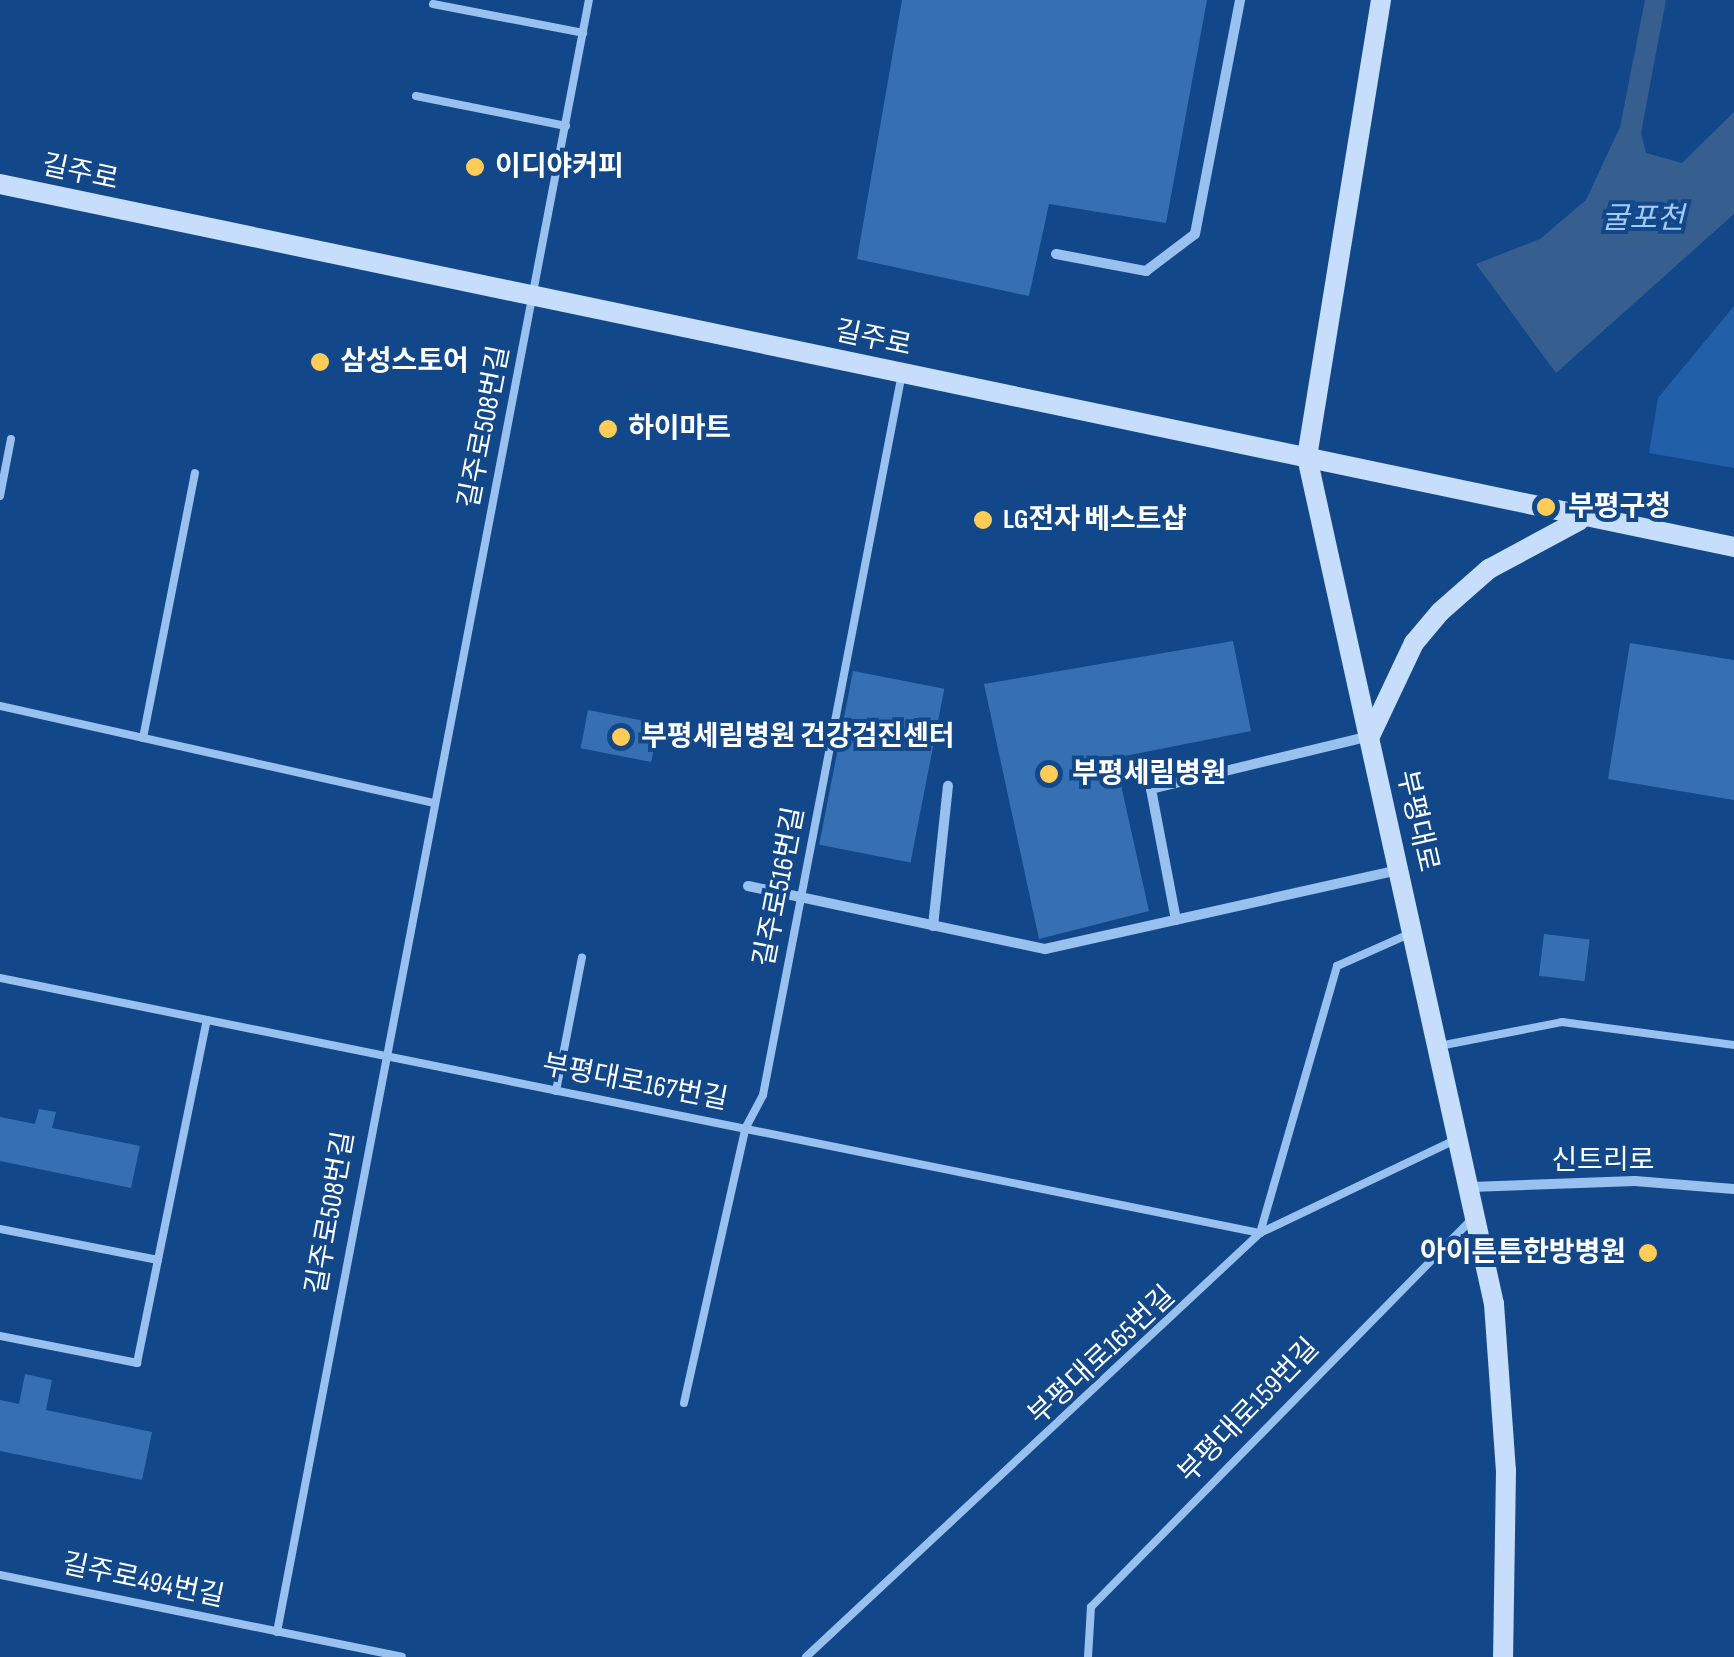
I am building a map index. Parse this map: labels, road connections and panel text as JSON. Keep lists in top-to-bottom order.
{
  "streets": {
    "main road": ["길주로", "부평대로"],
    "street": ["신트리로"],
    "lane": [
      "길주로508번길",
      "길주로516번길",
      "부평대로167번길",
      "부평대로165번길",
      "부평대로159번길",
      "길주로494번길"
    ]
  },
  "crossings": [
    ["길주로", "길주로508번길"],
    ["길주로", "부평대로"],
    ["길주로", "길주로516번길"],
    ["길주로508번길", "부평대로167번길"],
    ["길주로508번길", "길주로494번길"],
    ["부평대로", "신트리로"],
    ["부평대로", "부평대로165번길"],
    ["부평대로", "부평대로159번길"],
    ["길주로516번길", "부평대로167번길"],
    ["부평대로167번길", "부평대로165번길"]
  ],
  "water": ["굴포천"],
  "places": [
    "이디야커피",
    "삼성스토어",
    "하이마트",
    "부평구청",
    "LG전자 베스트샵",
    "부평세림병원 건강검진센터",
    "부평세림병원",
    "아이튼튼한방병원"
  ]
}
